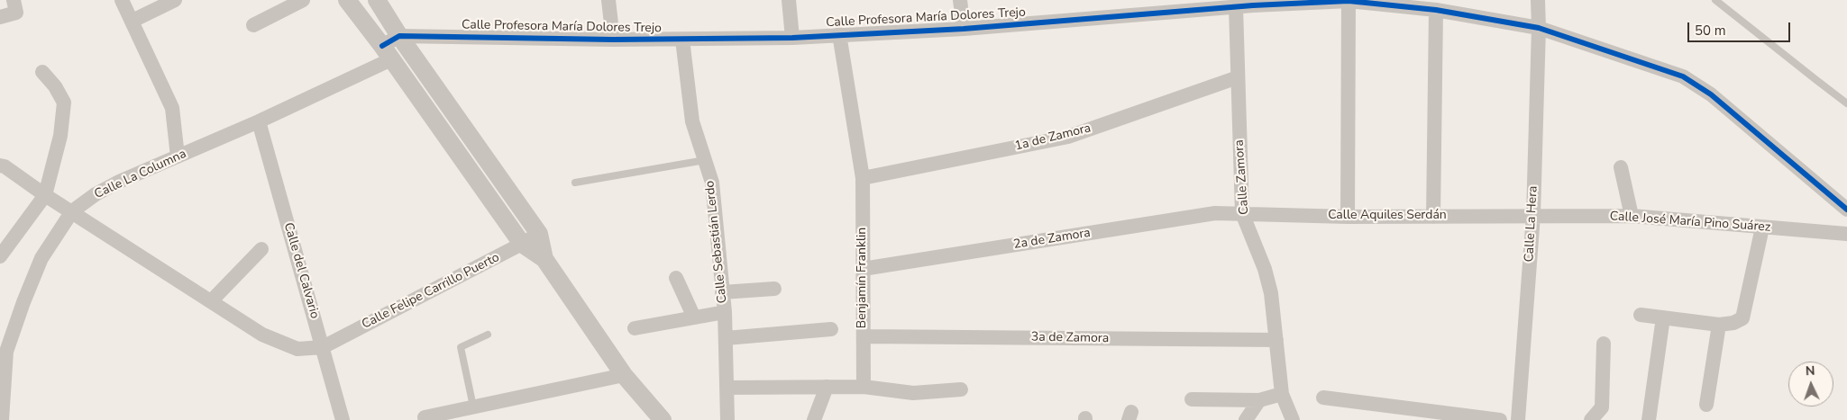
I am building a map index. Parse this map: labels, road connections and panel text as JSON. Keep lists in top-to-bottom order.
{
  "streets": {
    "street": [
      "Calle Profesora María Dolores Trejo",
      "1a de Zamora",
      "Calle La Columna",
      "Calle Zamora",
      "Calle Aquiles Serdán",
      "Calle José María Pino Suárez",
      "Calle La Hera",
      "2a de Zamora",
      "Calle Sebastián Lerdo",
      "Calle del Calvario",
      "Benjamín Franklin",
      "Calle Felipe Carrillo Puerto",
      "3a de Zamora"
    ]
  },
  "crossings": [
    ["Calle Profesora María Dolores Trejo", "Calle Zamora"],
    ["Calle Profesora María Dolores Trejo", "Calle La Hera"],
    ["Calle Profesora María Dolores Trejo", "Calle Sebastián Lerdo"],
    ["Calle Profesora María Dolores Trejo", "Benjamín Franklin"],
    ["1a de Zamora", "Calle Zamora"],
    ["1a de Zamora", "Benjamín Franklin"],
    ["Calle La Columna", "Calle del Calvario"],
    ["Calle Zamora", "Calle Aquiles Serdán"],
    ["Calle Zamora", "2a de Zamora"],
    ["Calle Zamora", "3a de Zamora"],
    ["Calle Aquiles Serdán", "Calle José María Pino Suárez"],
    ["Calle Aquiles Serdán", "Calle La Hera"],
    ["Calle Aquiles Serdán", "2a de Zamora"],
    ["Calle José María Pino Suárez", "Calle La Hera"],
    ["2a de Zamora", "Benjamín Franklin"],
    ["Calle del Calvario", "Calle Felipe Carrillo Puerto"],
    ["Benjamín Franklin", "3a de Zamora"]
  ],
  "scale_bar": "50 m",
  "north": "top"
}
